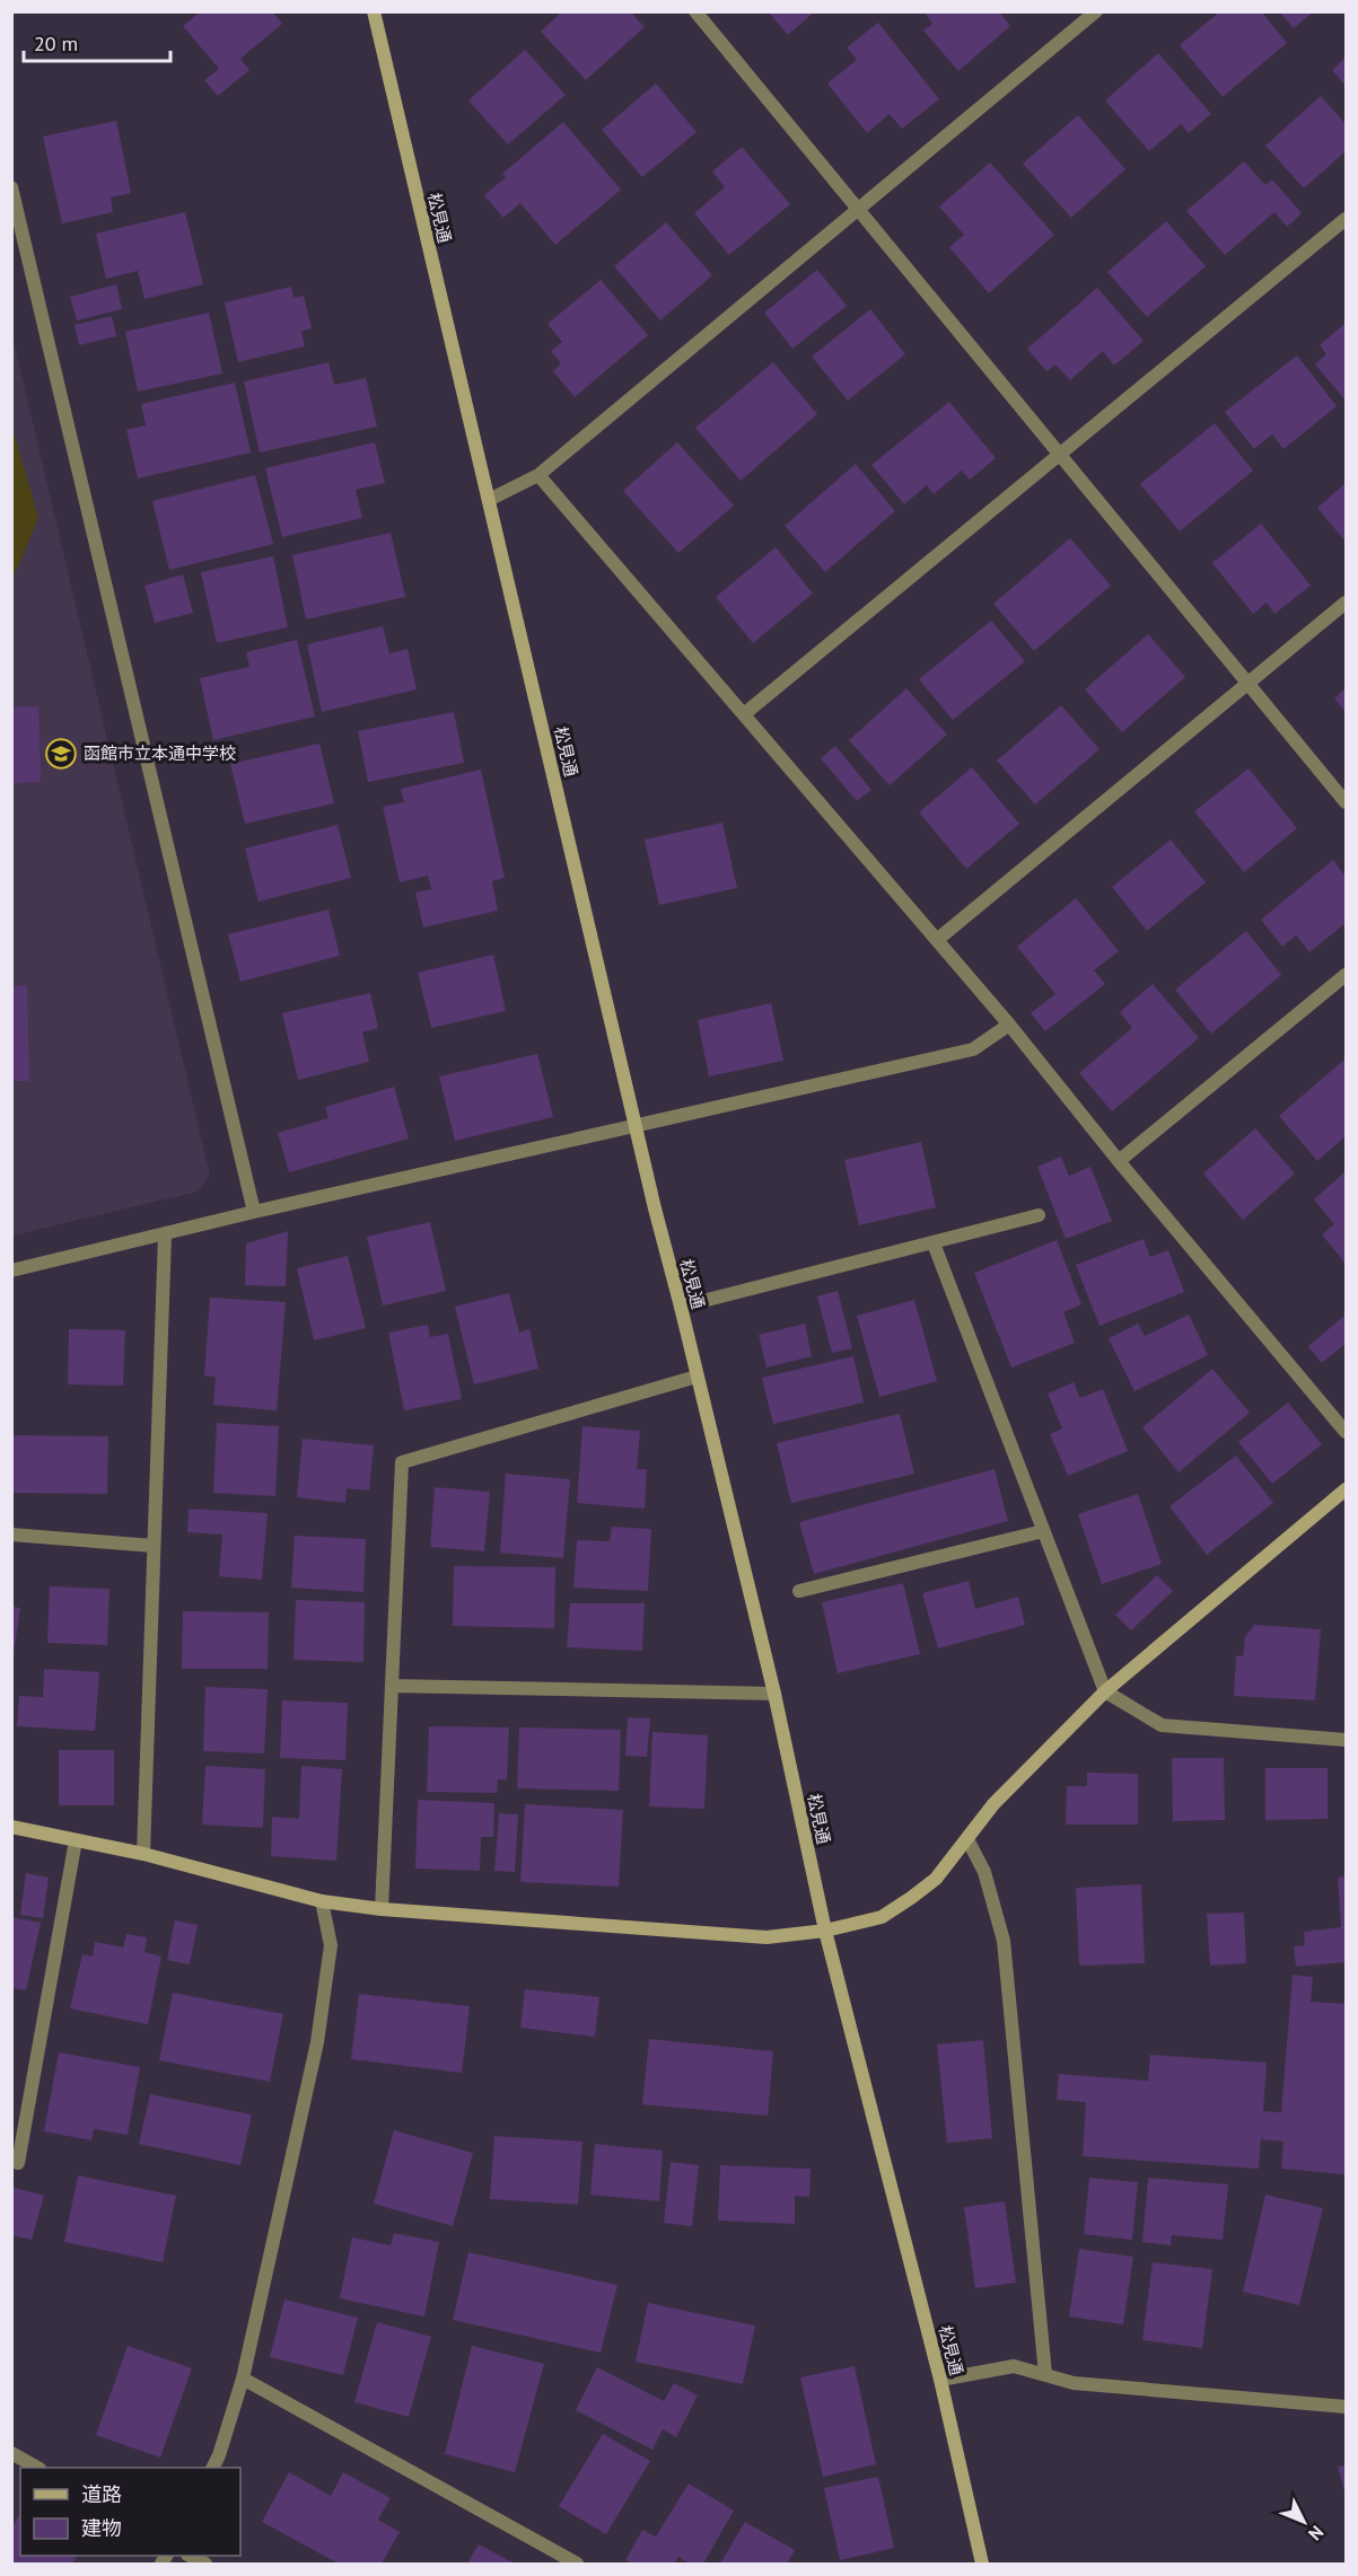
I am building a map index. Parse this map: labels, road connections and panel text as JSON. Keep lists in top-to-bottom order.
{
  "streets": {
    "street": ["松見通"]
  },
  "places": {
    "school or university": ["函館市立本通中学校"]
  },
  "legend": ["道路", "建物"],
  "scale_bar": "20 m",
  "north": "bottom right"
}
